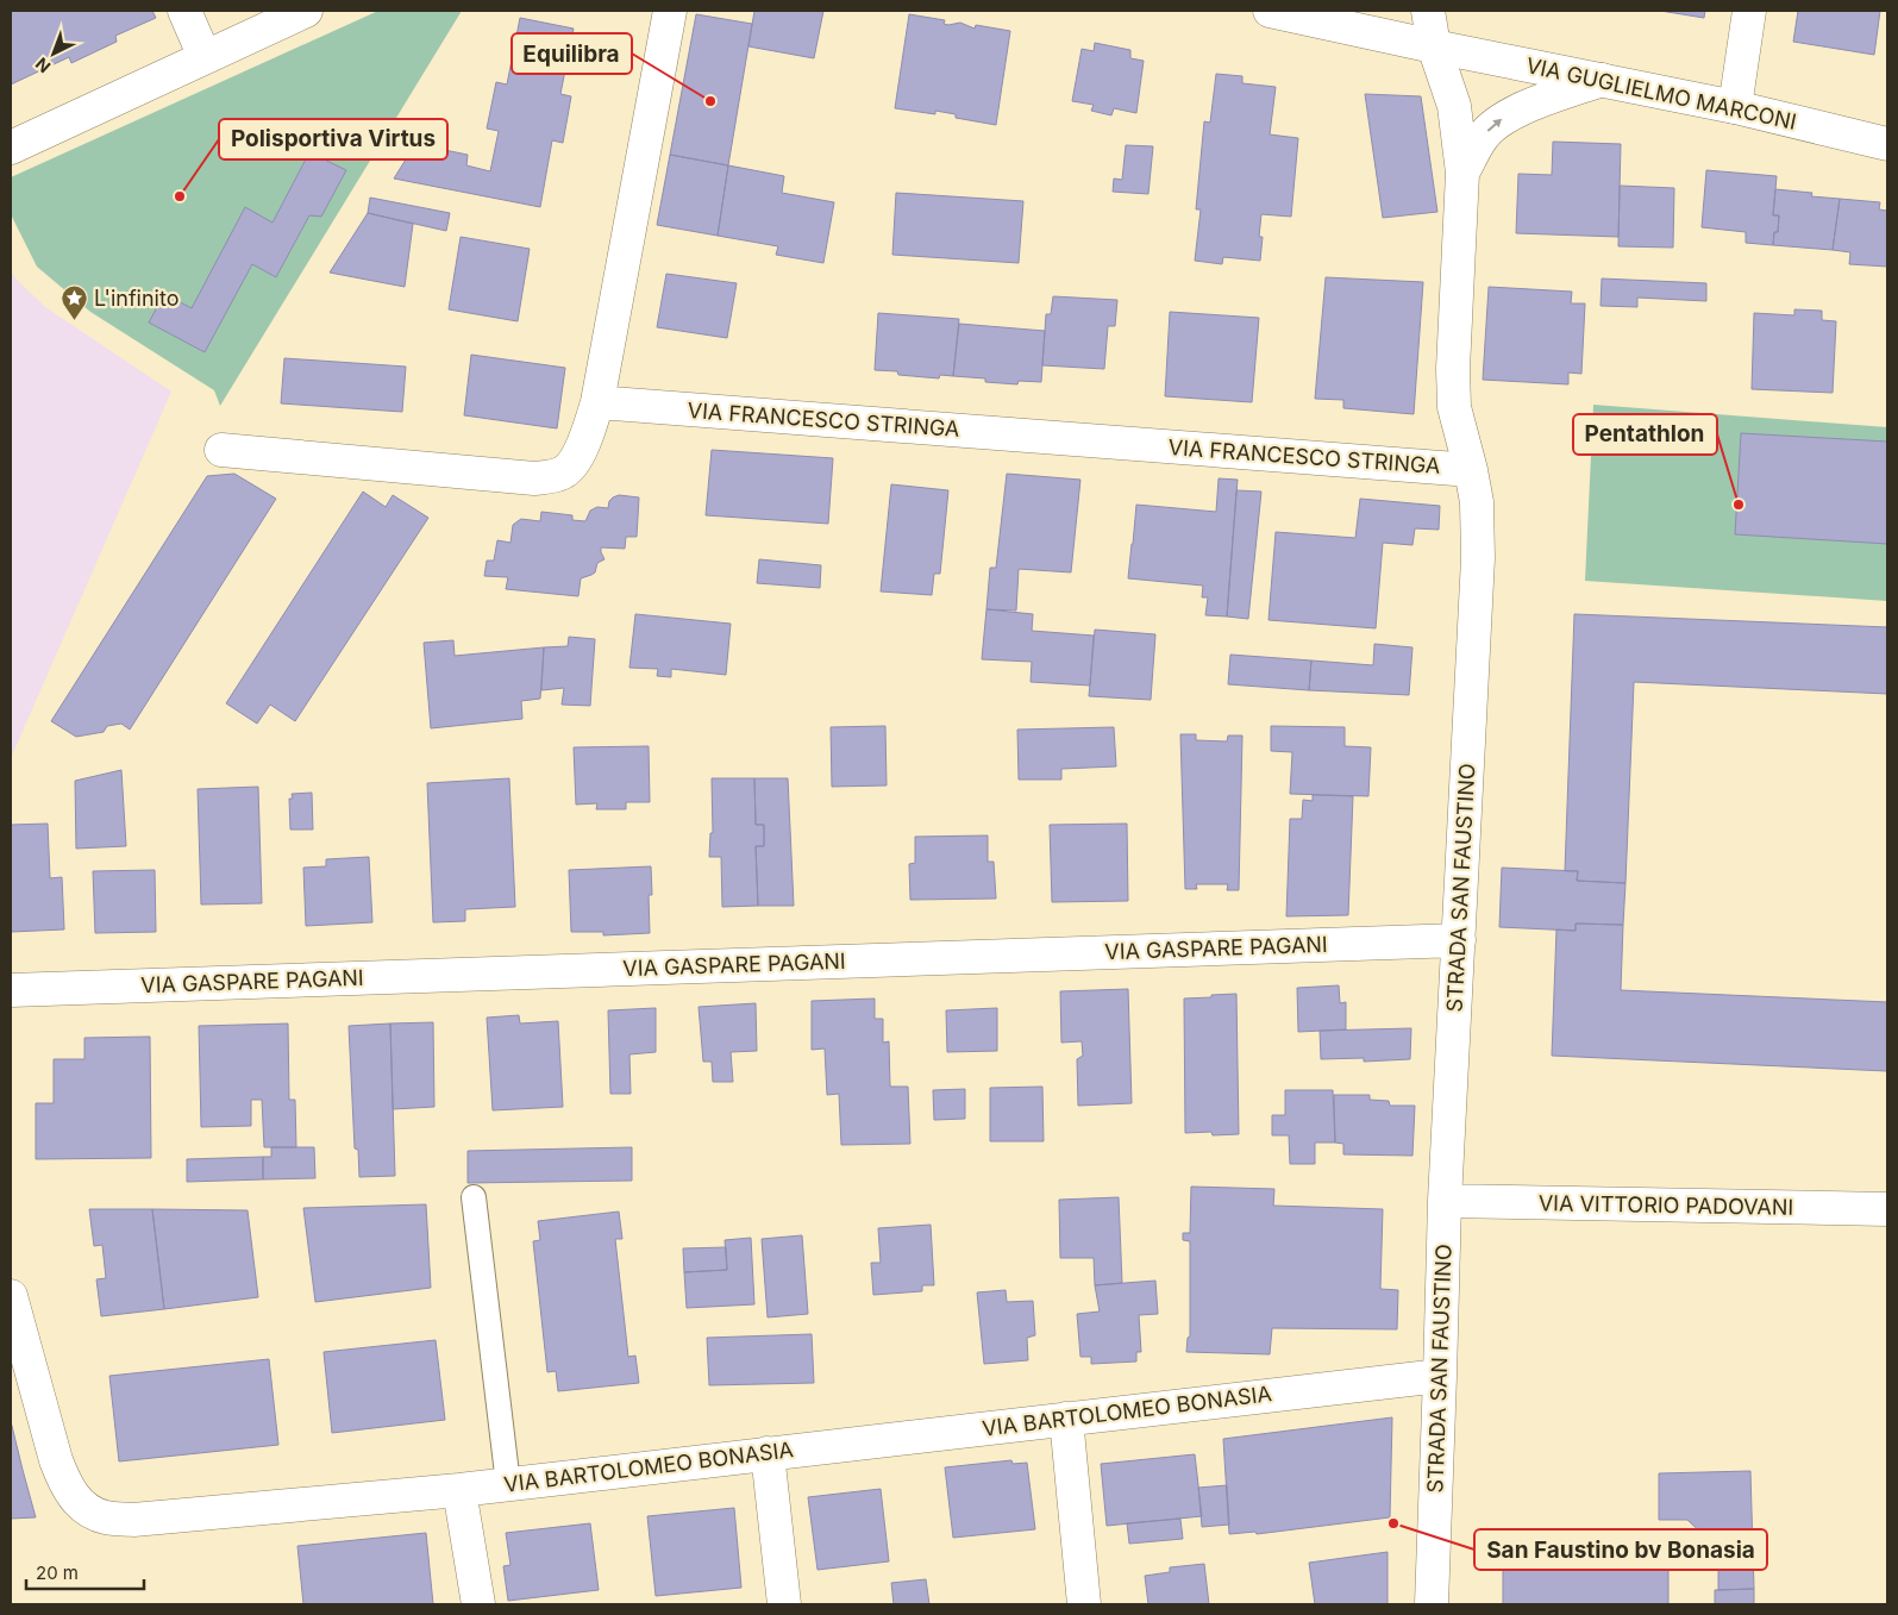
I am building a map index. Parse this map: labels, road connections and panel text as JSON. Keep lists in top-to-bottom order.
{
  "streets": {
    "street": [
      "VIA GUGLIELMO MARCONI",
      "VIA FRANCESCO STRINGA",
      "STRADA SAN FAUSTINO",
      "VIA GASPARE PAGANI",
      "VIA VITTORIO PADOVANI",
      "VIA BARTOLOMEO BONASIA"
    ]
  },
  "crossings": [
    ["VIA GUGLIELMO MARCONI", "STRADA SAN FAUSTINO"],
    ["VIA FRANCESCO STRINGA", "STRADA SAN FAUSTINO"],
    ["STRADA SAN FAUSTINO", "VIA GASPARE PAGANI"],
    ["STRADA SAN FAUSTINO", "VIA VITTORIO PADOVANI"],
    ["STRADA SAN FAUSTINO", "VIA BARTOLOMEO BONASIA"]
  ],
  "places": {
    "other": [
      "Equilibra",
      "Polisportiva Virtus",
      "Pentathlon",
      "San Faustino bv Bonasia"
    ],
    "place": ["L'infinito"]
  },
  "scale_bar": "20 m",
  "north": "bottom left"
}
